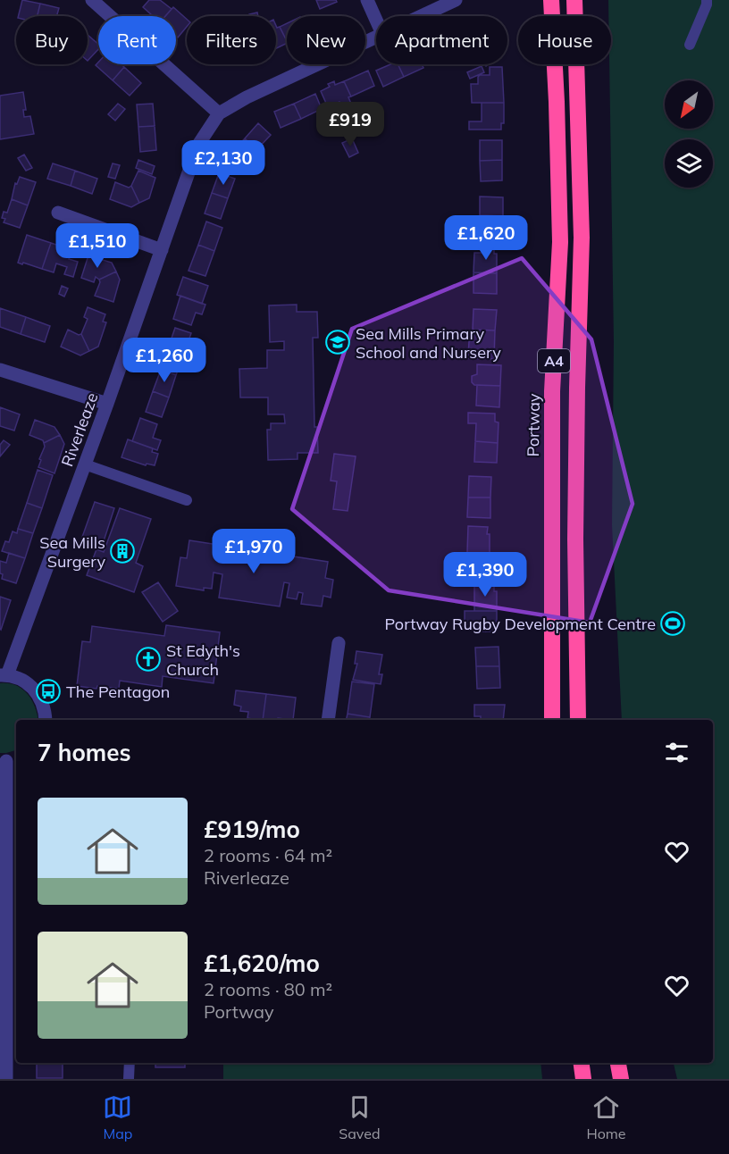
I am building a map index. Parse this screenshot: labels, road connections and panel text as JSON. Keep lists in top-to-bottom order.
{
  "streets": {
    "highway": ["A4", "Portway"],
    "street": ["Riverleaze"]
  },
  "places": {
    "school or university": ["Sea Mills Primary School and Nursery"],
    "building": ["Sea Mills Surgery"],
    "sports": ["Portway Rugby Development Centre"],
    "church": ["St Edyth's Church"],
    "bus stop": ["The Pentagon"]
  },
  "north": "bottom left",
  "page": {
    "chip": [
      "Buy",
      "Rent",
      "Filters",
      "New",
      "Apartment",
      "House"
    ],
    "price": [
      "£919",
      "£2,130",
      "£1,620",
      "£1,510",
      "£1,260",
      "£1,970",
      "£1,390"
    ],
    "heading": "7 homes",
    "list": [
      {
        "name": "£919/mo",
        "note": "2 rooms · 64 m² · Riverleaze"
      },
      {
        "name": "£1,620/mo",
        "note": "2 rooms · 80 m² · Portway"
      }
    ],
    "tabs": ["Map", "Saved", "Home"]
  }
}
